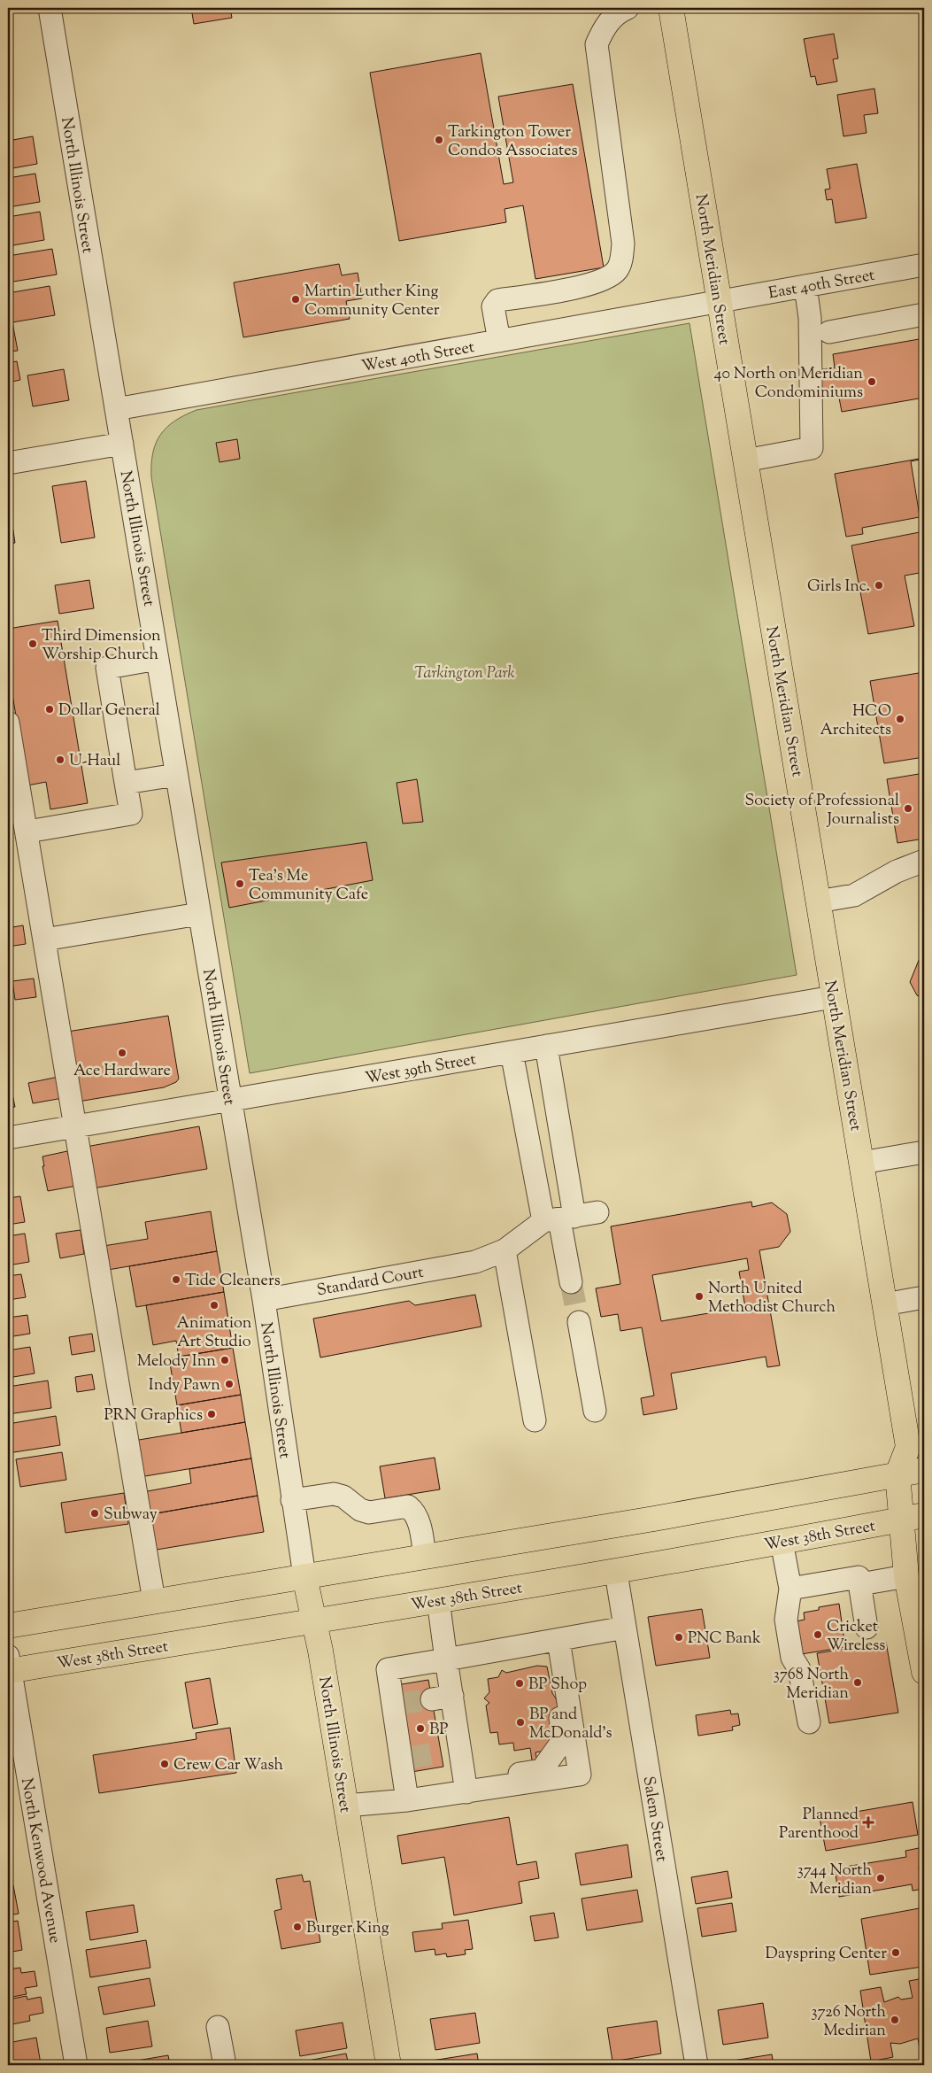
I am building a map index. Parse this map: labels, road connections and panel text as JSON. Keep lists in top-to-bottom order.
{
  "streets": {
    "main road": ["North Illinois Street", "North Meridian Street", "West 38th Street"],
    "street": [
      "East 40th Street",
      "West 40th Street",
      "West 39th Street",
      "Standard Court",
      "Salem Street",
      "North Kenwood Avenue"
    ]
  },
  "crossings": [
    ["North Illinois Street", "West 40th Street"],
    ["North Illinois Street", "West 39th Street"],
    ["North Illinois Street", "Standard Court"],
    ["North Illinois Street", "West 38th Street"],
    ["North Meridian Street", "East 40th Street"],
    ["North Meridian Street", "West 40th Street"],
    ["North Meridian Street", "West 39th Street"],
    ["North Meridian Street", "West 38th Street"],
    ["East 40th Street", "West 40th Street"],
    ["West 38th Street", "Salem Street"],
    ["West 38th Street", "North Kenwood Avenue"]
  ],
  "parks": ["Tarkington Park"],
  "places": {
    "other": [
      "Tarkington Tower Condos Associates",
      "Martin Luther King Community Center",
      "40 North on Meridian Condominiums",
      "Girls Inc.",
      "Third Dimension Worship Church",
      "Dollar General",
      "HCO Architects",
      "U-Haul",
      "Society of Professional Journalists",
      "Tea's Me Community Cafe",
      "Ace Hardware",
      "Tide Cleaners",
      "North United Methodist Church",
      "Animation Art Studio",
      "Melody Inn",
      "Indy Pawn",
      "PRN Graphics",
      "Subway",
      "Cricket Wireless",
      "PNC Bank",
      "3768 North Meridian",
      "BP Shop",
      "BP and McDonald's",
      "BP",
      "Crew Car Wash",
      "3744 North Meridian",
      "Burger King",
      "Dayspring Center",
      "3726 North Medirian"
    ],
    "health": ["Planned Parenthood"]
  }
}
